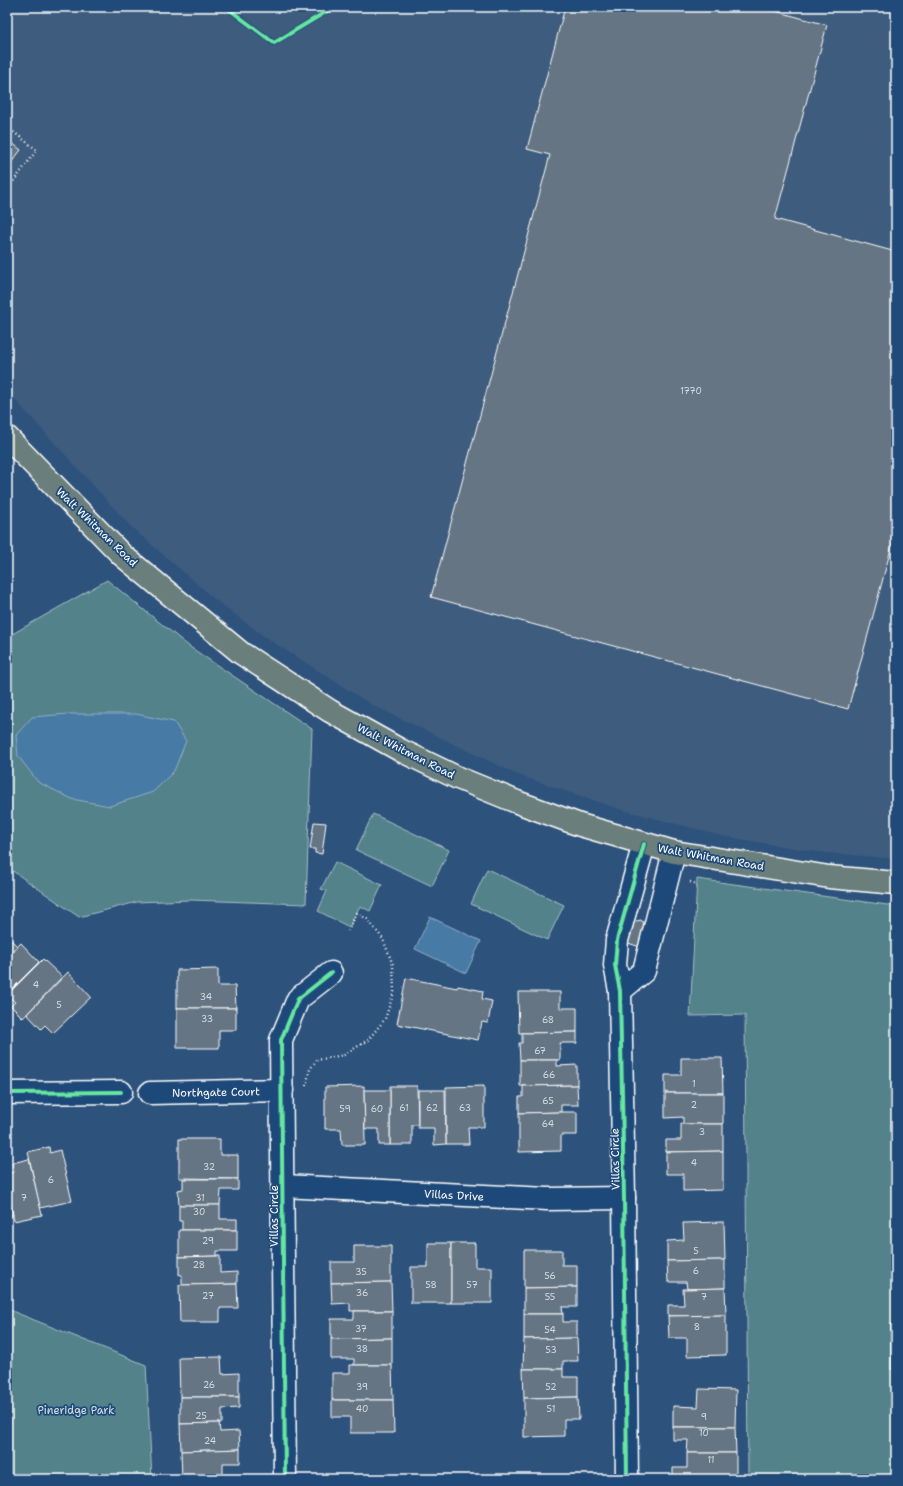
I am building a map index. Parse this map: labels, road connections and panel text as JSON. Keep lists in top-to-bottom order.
{
  "streets": {
    "main road": ["Walt Whitman Road"],
    "street": ["Northgate Court", "Villas Circle", "Villas Drive"]
  },
  "crossings": [
    ["Walt Whitman Road", "Villas Circle"],
    ["Northgate Court", "Villas Circle"],
    ["Villas Circle", "Villas Drive"]
  ],
  "parks": ["Pineridge Park"],
  "house_numbers": [
    "1770",
    "4",
    "34",
    "5",
    "33",
    "68",
    "67",
    "66",
    "1",
    "65",
    "2",
    "61",
    "62",
    "63",
    "59",
    "60",
    "64",
    "3",
    "4",
    "32",
    "6",
    "7",
    "31",
    "30",
    "29",
    "5",
    "28",
    "6",
    "35",
    "56",
    "58",
    "57",
    "36",
    "27",
    "55",
    "7",
    "8",
    "37",
    "54",
    "38",
    "53",
    "26",
    "39",
    "52",
    "40",
    "51",
    "25",
    "9",
    "10",
    "24",
    "11"
  ]
}
